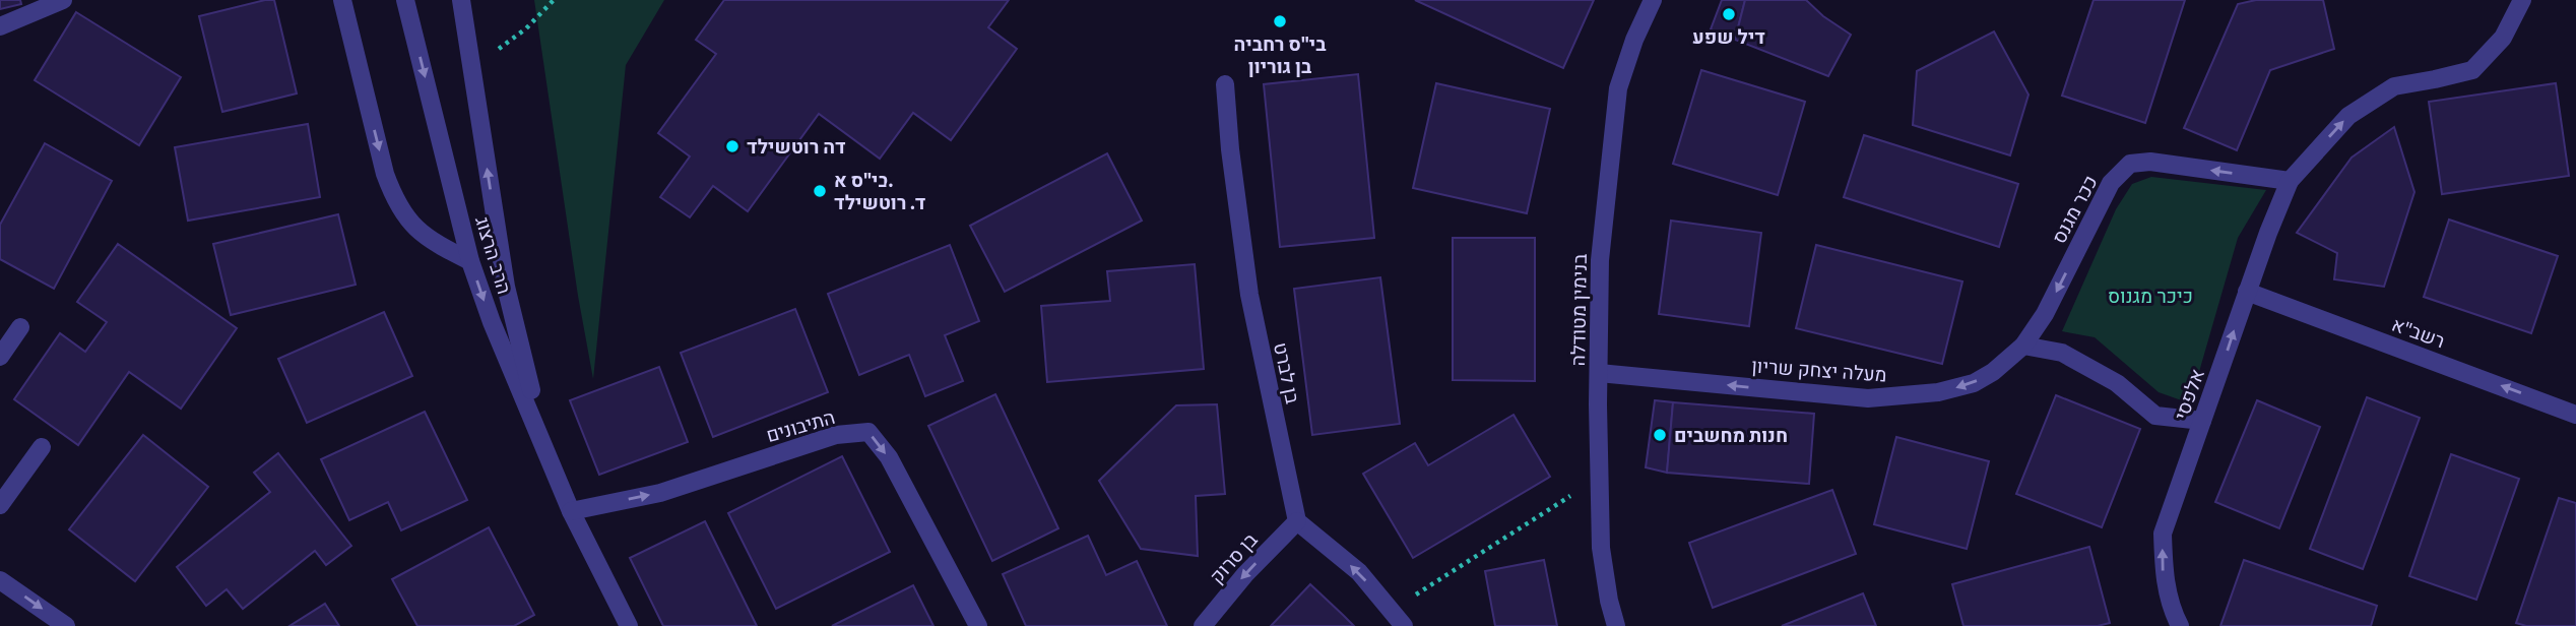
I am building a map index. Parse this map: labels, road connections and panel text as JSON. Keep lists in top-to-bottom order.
{
  "streets": {
    "street": [
      "ככר מגנס",
      "הרב הרצוג",
      "בנימין מטודלה",
      "רשב\"א",
      "מעלה יצחק שריון",
      "בן לברט",
      "אלפסי",
      "התיבונים",
      "בן סרוק"
    ]
  },
  "crossings": [
    ["ככר מגנס", "מעלה יצחק שריון"],
    ["ככר מגנס", "אלפסי"],
    ["הרב הרצוג", "התיבונים"],
    ["בנימין מטודלה", "מעלה יצחק שריון"],
    ["רשב\"א", "אלפסי"],
    ["בן לברט", "בן סרוק"]
  ],
  "one_way": [
    "ככר מגנס",
    "רשב\"א",
    "מעלה יצחק שריון",
    "אלפסי",
    "בן סרוק"
  ],
  "parks": ["כיכר מגנוס"],
  "places": [
    "דיל שפע",
    "בי\"ס רחביה בן גוריון",
    "דה רוטשילד",
    "בי\"ס א. ד. רוטשילד",
    "חנות מחשבים"
  ]
}
